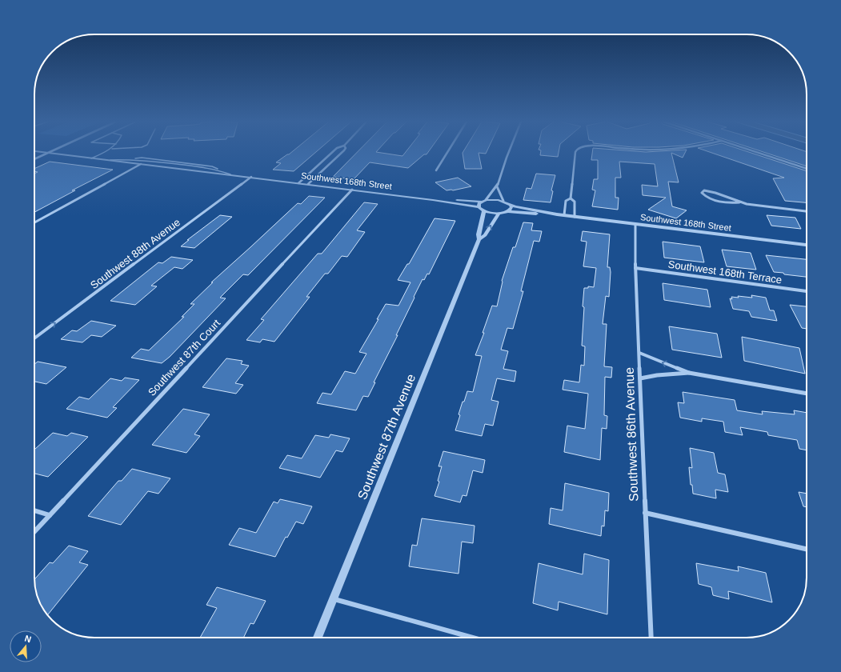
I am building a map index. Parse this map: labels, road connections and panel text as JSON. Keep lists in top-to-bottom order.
{
  "streets": {
    "street": [
      "Southwest 168th Street",
      "Southwest 88th Avenue",
      "Southwest 168th Terrace",
      "Southwest 87th Court",
      "Southwest 86th Avenue",
      "Southwest 87th Avenue"
    ]
  },
  "crossings": [
    ["Southwest 168th Street", "Southwest 88th Avenue"],
    ["Southwest 168th Street", "Southwest 87th Court"],
    ["Southwest 168th Street", "Southwest 86th Avenue"],
    ["Southwest 168th Street", "Southwest 87th Avenue"],
    ["Southwest 168th Terrace", "Southwest 86th Avenue"]
  ],
  "one_way": ["Southwest 88th Avenue"],
  "north": "top"
}
